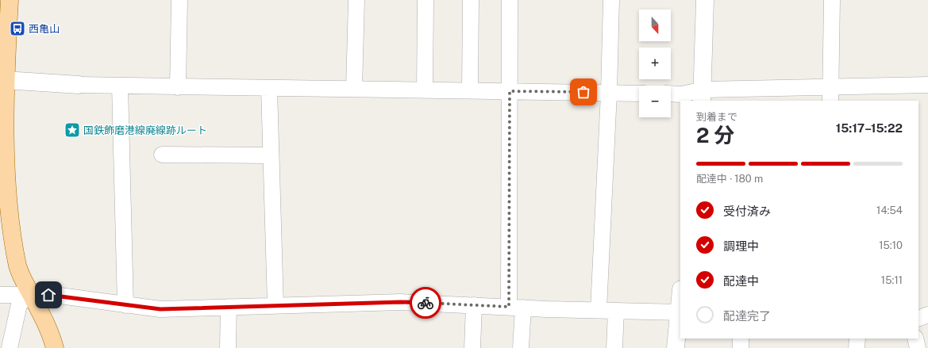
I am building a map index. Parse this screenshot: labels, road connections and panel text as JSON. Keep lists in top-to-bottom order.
{
  "places": {
    "bus stop": ["西亀山"],
    "place": ["国鉄飾磨港線廃線跡ルート"]
  },
  "north": "bottom",
  "page": {
    "map_buttons": ["+", "−"],
    "heading": ["2 分", "到着まで", "15:17–15:22"],
    "bar": "配達中 · 180 m",
    "list": [
      ["受付済み", "14:54"],
      ["調理中", "15:10"],
      ["配達中", "15:11"],
      "配達完了"
    ]
  }
}
